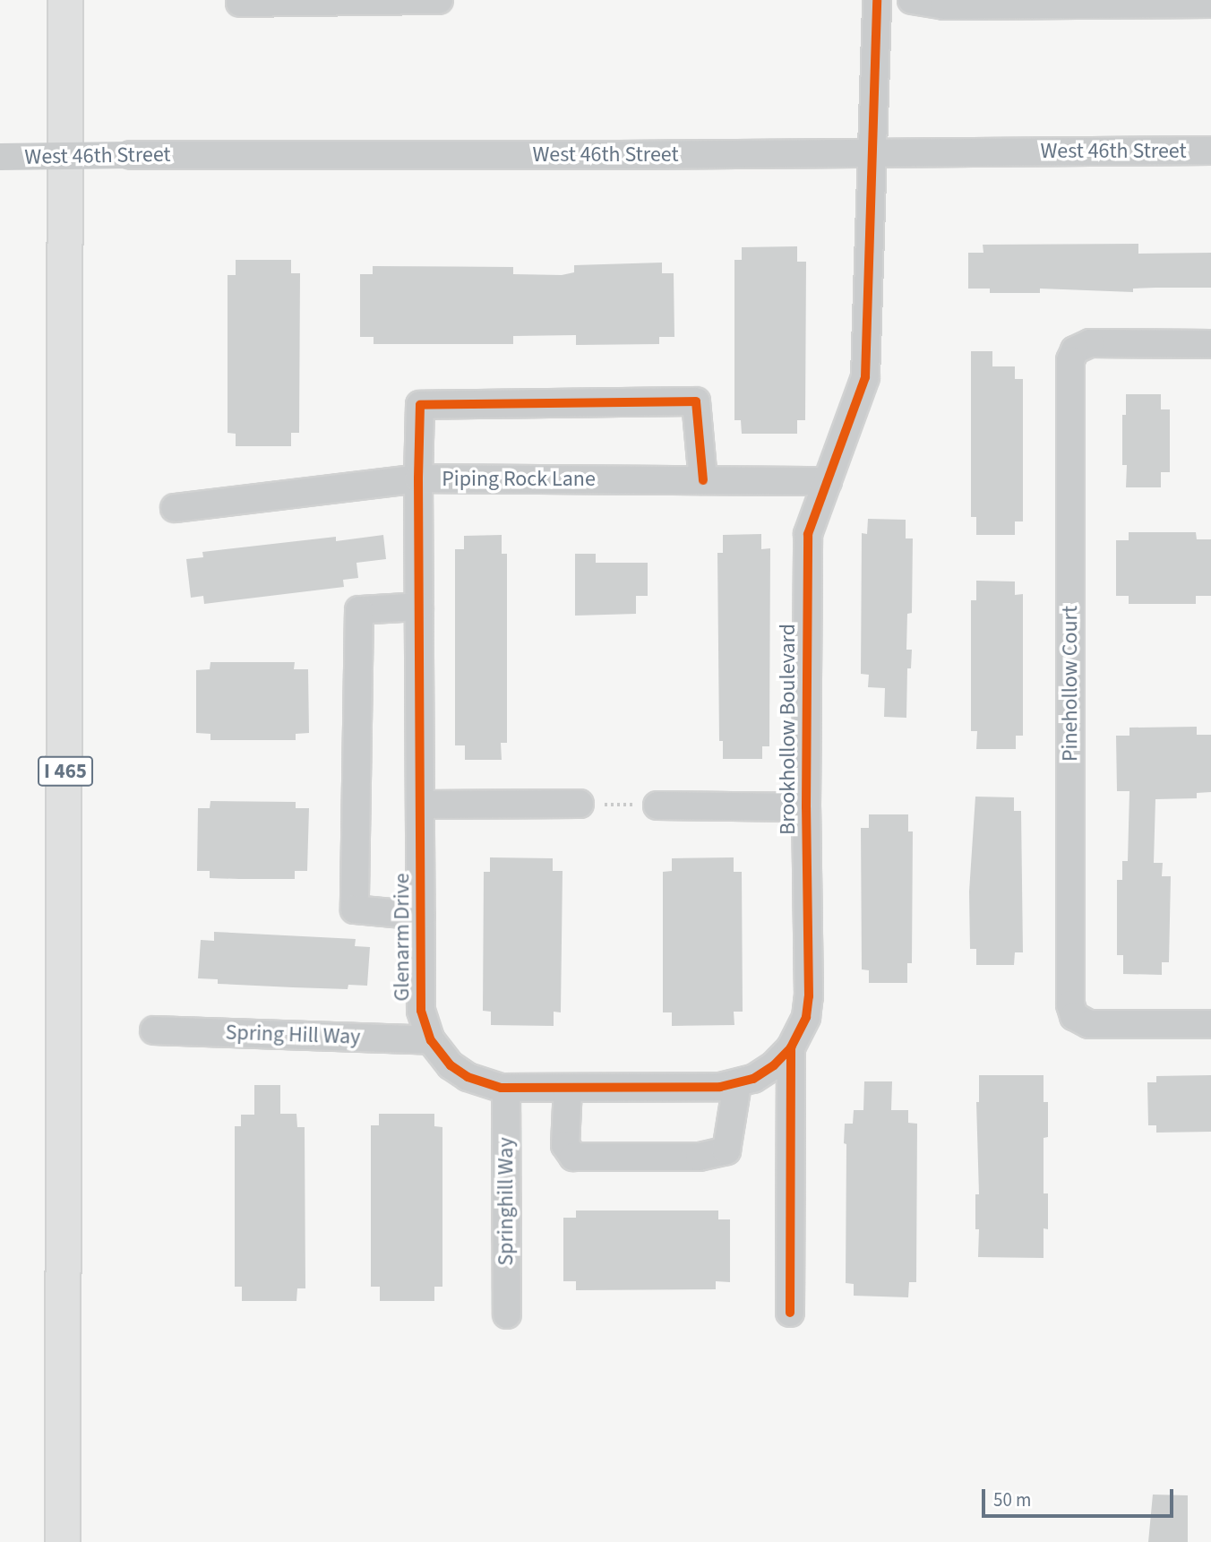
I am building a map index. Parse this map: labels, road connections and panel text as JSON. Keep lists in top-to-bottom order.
{
  "streets": {
    "highway": ["I 465"],
    "street": [
      "West 46th Street",
      "Piping Rock Lane",
      "Pinehollow Court",
      "Brookhollow Boulevard",
      "Glenarm Drive",
      "Spring Hill Way",
      "Springhill Way"
    ]
  },
  "crossings": [
    ["West 46th Street", "Brookhollow Boulevard"],
    ["Piping Rock Lane", "Brookhollow Boulevard"],
    ["Piping Rock Lane", "Glenarm Drive"],
    ["Brookhollow Boulevard", "Glenarm Drive"],
    ["Glenarm Drive", "Spring Hill Way"],
    ["Glenarm Drive", "Springhill Way"]
  ],
  "scale_bar": "50 m"
}
